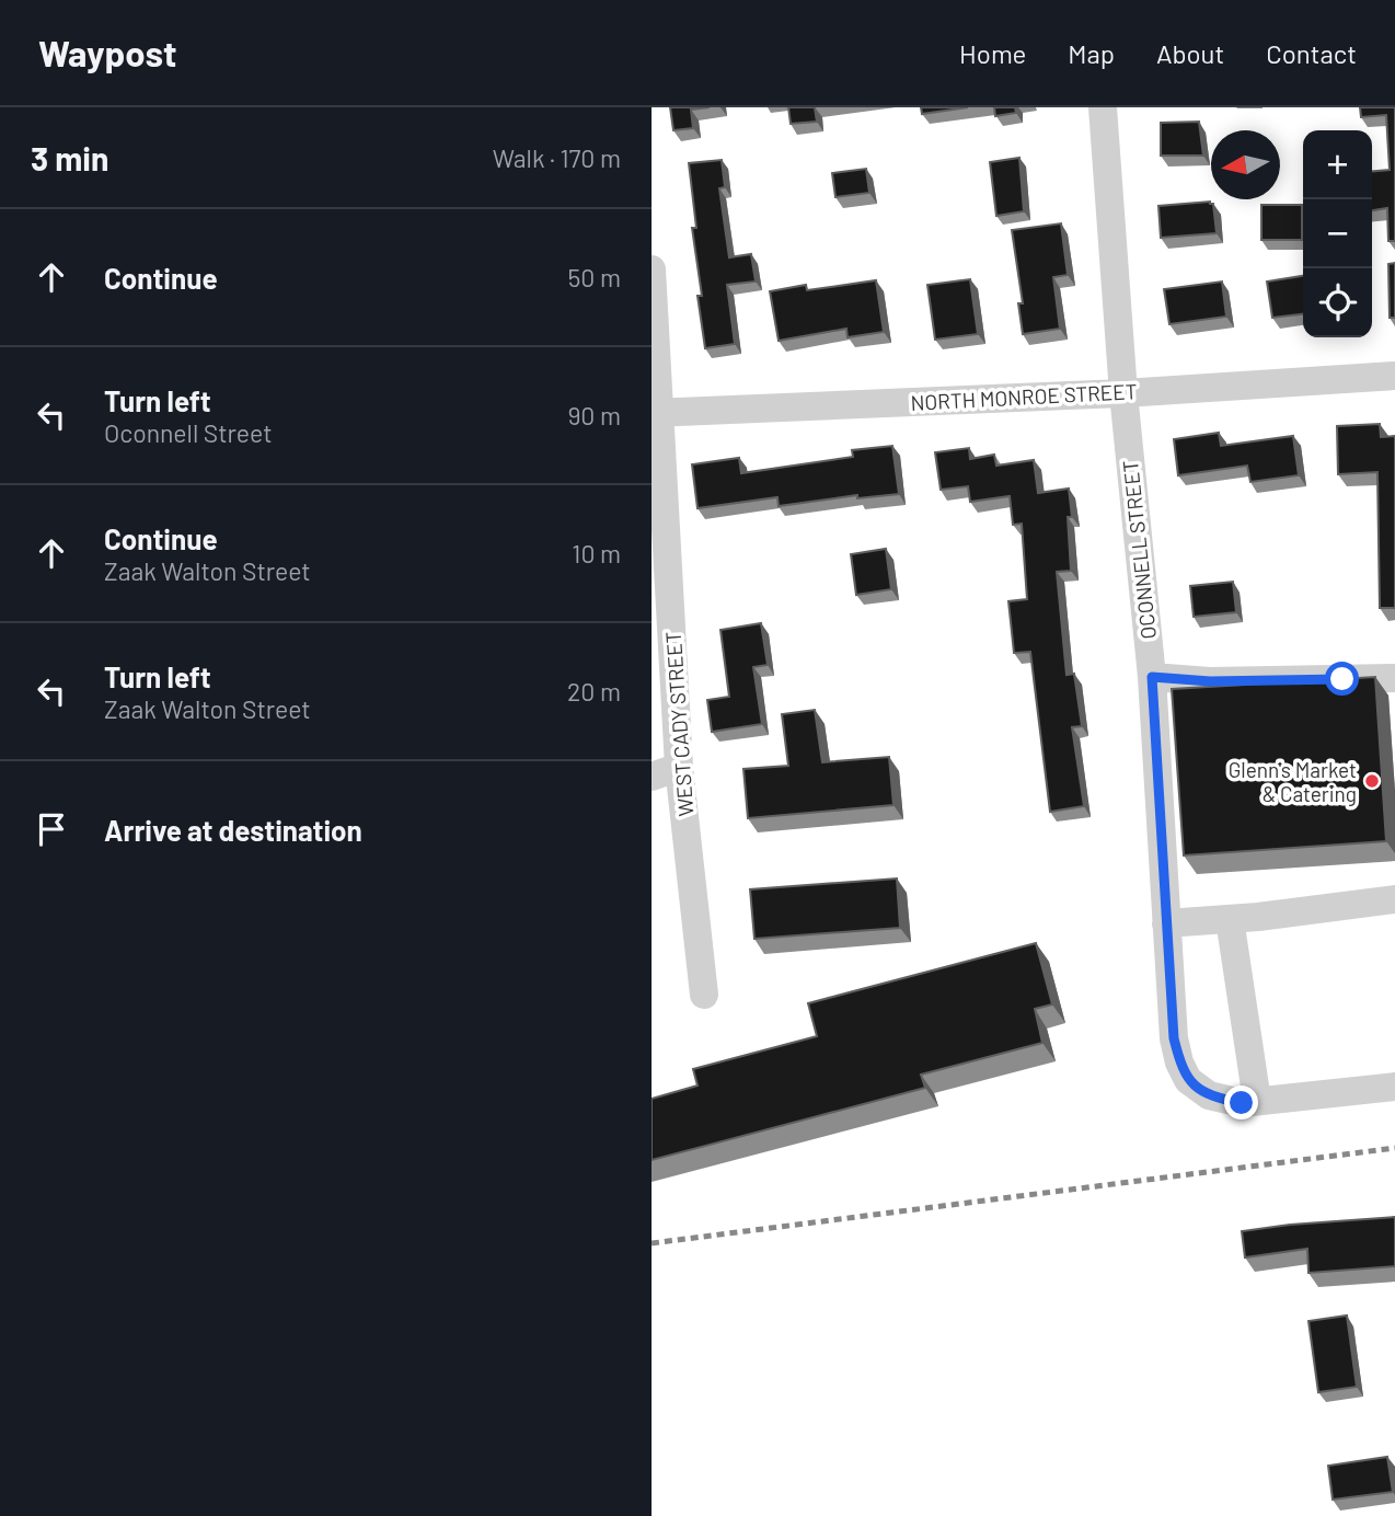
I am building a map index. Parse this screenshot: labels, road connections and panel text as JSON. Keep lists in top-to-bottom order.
{
  "streets": {
    "street": ["NORTH MONROE STREET", "OCONNELL STREET", "WEST CADY STREET"]
  },
  "crossings": [
    ["NORTH MONROE STREET", "OCONNELL STREET"],
    ["NORTH MONROE STREET", "WEST CADY STREET"]
  ],
  "places": ["Glenn's Market & Catering"],
  "north": "left",
  "page": {
    "header": "Waypost",
    "nav": [
      "Home",
      "Map",
      "About",
      "Contact"
    ],
    "heading": ["3 min", "Walk · 170 m"],
    "map_buttons": ["+", "−"],
    "list": [
      ["Continue", "50 m"],
      ["Turn left", "Oconnell Street", "90 m"],
      ["Continue", "Zaak Walton Street", "10 m"],
      ["Turn left", "Zaak Walton Street", "20 m"],
      "Arrive at destination"
    ]
  }
}
